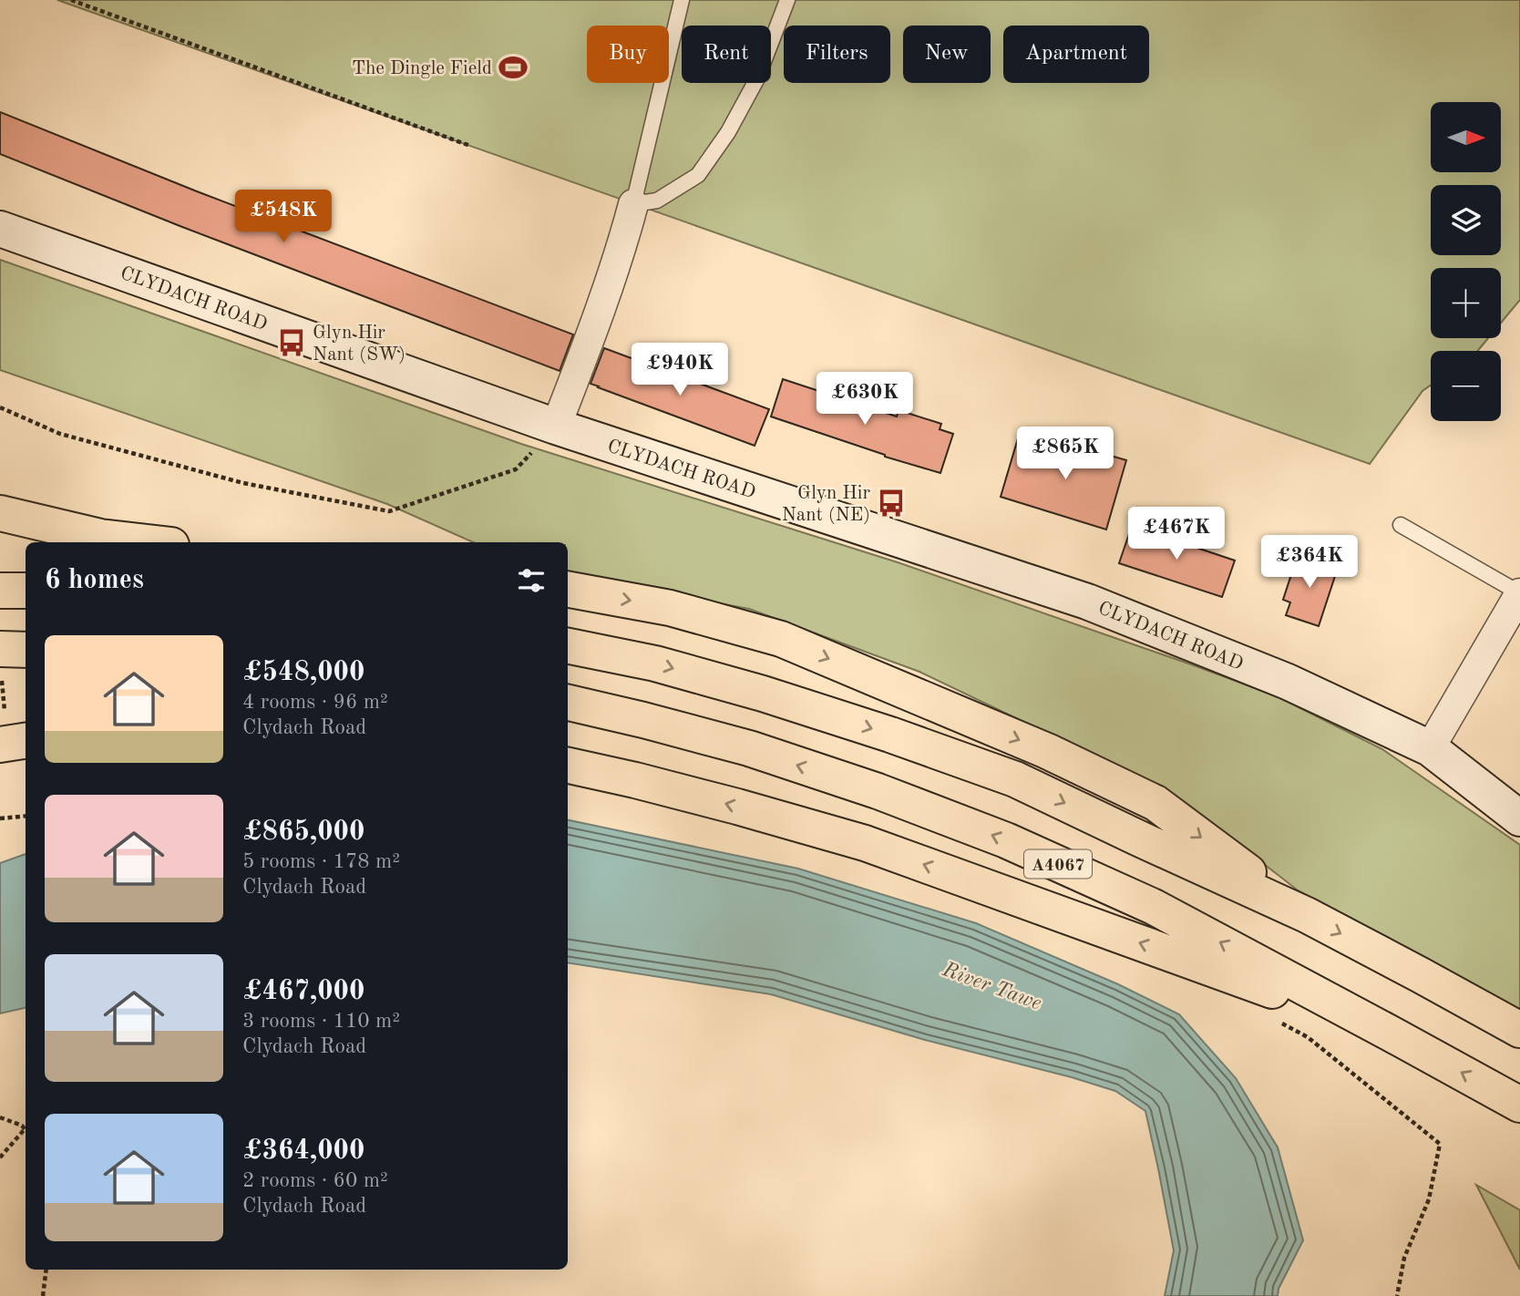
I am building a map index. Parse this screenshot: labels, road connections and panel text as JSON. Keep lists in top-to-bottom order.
{
  "streets": {
    "main road": ["CLYDACH ROAD", "A4067"]
  },
  "water": ["River Tawe"],
  "places": {
    "sports": ["The Dingle Field"],
    "bus stop": ["Glyn Hir Nant (SW)", "Glyn Hir Nant (NE)"]
  },
  "north": "right",
  "page": {
    "chip": [
      "Buy",
      "Rent",
      "Filters",
      "New",
      "Apartment"
    ],
    "map_buttons": ["+", "−"],
    "price": [
      "£548K",
      "£940K",
      "£630K",
      "£865K",
      "£467K",
      "£364K"
    ],
    "heading": "6 homes",
    "list": [
      {
        "name": "£548,000",
        "note": "4 rooms · 96 m² · Clydach Road"
      },
      {
        "name": "£865,000",
        "note": "5 rooms · 178 m² · Clydach Road"
      },
      {
        "name": "£467,000",
        "note": "3 rooms · 110 m² · Clydach Road"
      },
      {
        "name": "£364,000",
        "note": "2 rooms · 60 m² · Clydach Road"
      }
    ]
  }
}
